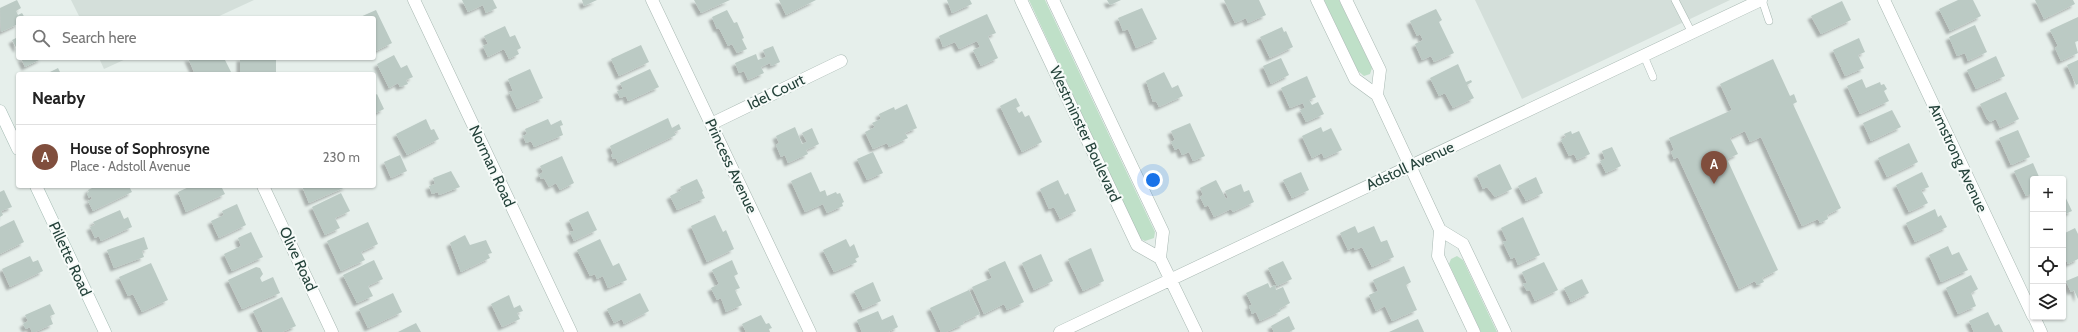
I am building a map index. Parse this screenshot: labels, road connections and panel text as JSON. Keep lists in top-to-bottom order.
{
  "streets": {
    "street": [
      "Idel Court",
      "Westminster Boulevard",
      "Armstrong Avenue",
      "Norman Road",
      "Princess Avenue",
      "Adstoll Avenue",
      "Pillette Road",
      "Olive Road"
    ]
  },
  "crossings": [
    ["Idel Court", "Princess Avenue"]
  ],
  "page": {
    "search": "Search here",
    "heading": "Nearby",
    "list": [
      {
        "mark": "A",
        "name": "House of Sophrosyne",
        "note": "Place · Adstoll Avenue",
        "value": "230 m"
      }
    ],
    "pins": "A",
    "map_buttons": ["+", "−"]
  }
}
